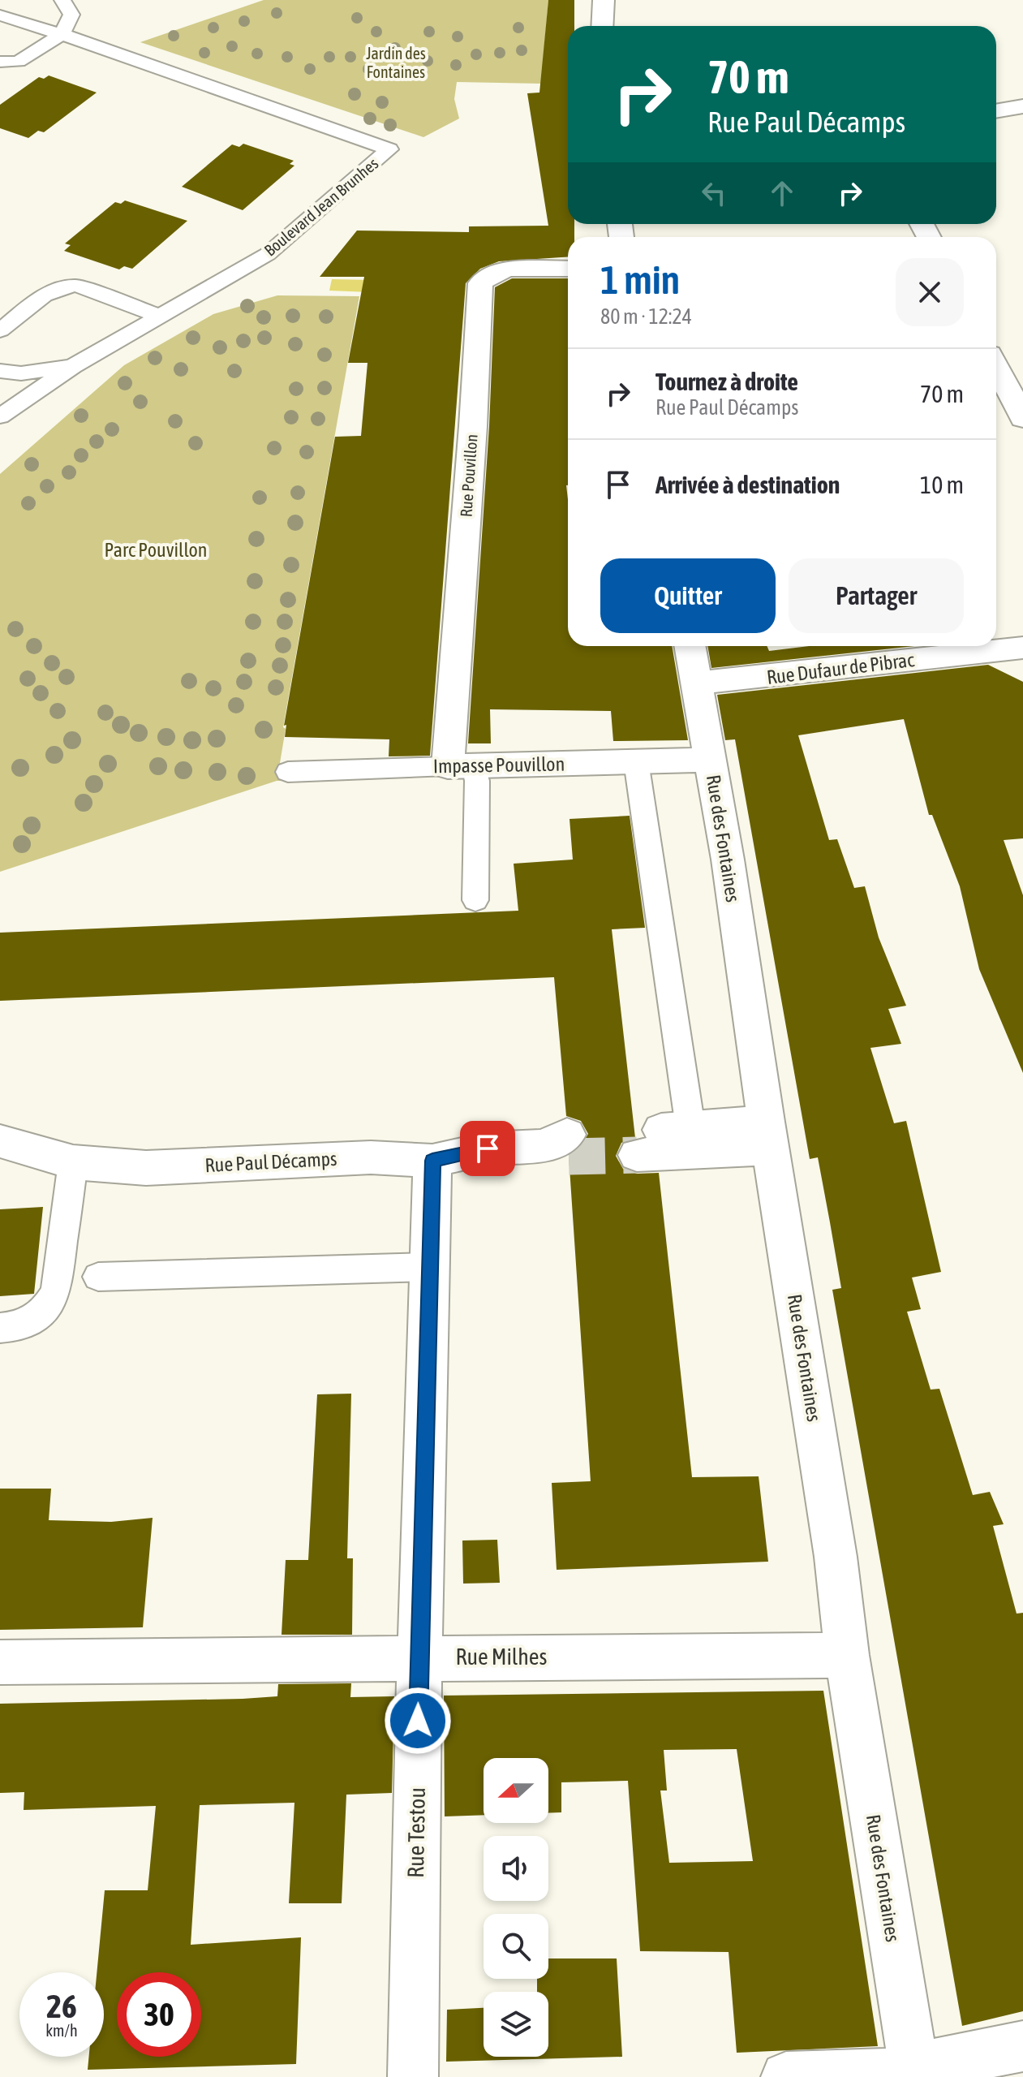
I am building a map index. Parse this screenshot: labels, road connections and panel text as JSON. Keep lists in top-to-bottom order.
{
  "streets": {
    "street": [
      "Rue Pouvillon",
      "Rue Dufaur de Pibrac",
      "Impasse Pouvillon",
      "Rue des Fontaines",
      "Rue Paul Décamps",
      "Rue Milhes",
      "Rue Testou"
    ],
    "lane": ["Boulevard Jean Brunhes"]
  },
  "crossings": [
    ["Rue Pouvillon", "Impasse Pouvillon"],
    ["Rue Dufaur de Pibrac", "Rue des Fontaines"],
    ["Impasse Pouvillon", "Rue des Fontaines"],
    ["Rue des Fontaines", "Rue Milhes"],
    ["Rue Paul Décamps", "Rue Testou"],
    ["Rue Milhes", "Rue Testou"]
  ],
  "parks": ["Jardin des Fontaines", "Parc Pouvillon"],
  "north": "left",
  "page": {
    "turn": ["70 m", "Rue Paul Décamps"],
    "heading": ["1 min", "80 m · 12:24"],
    "list": [
      {
        "name": "Tournez à droite",
        "note": "Rue Paul Décamps",
        "value": "70 m"
      },
      {
        "name": "Arrivée à destination",
        "value": "10 m"
      }
    ],
    "buttons": ["Quitter", "Partager"],
    "speed": "26 km/h",
    "limit": "30"
  }
}
